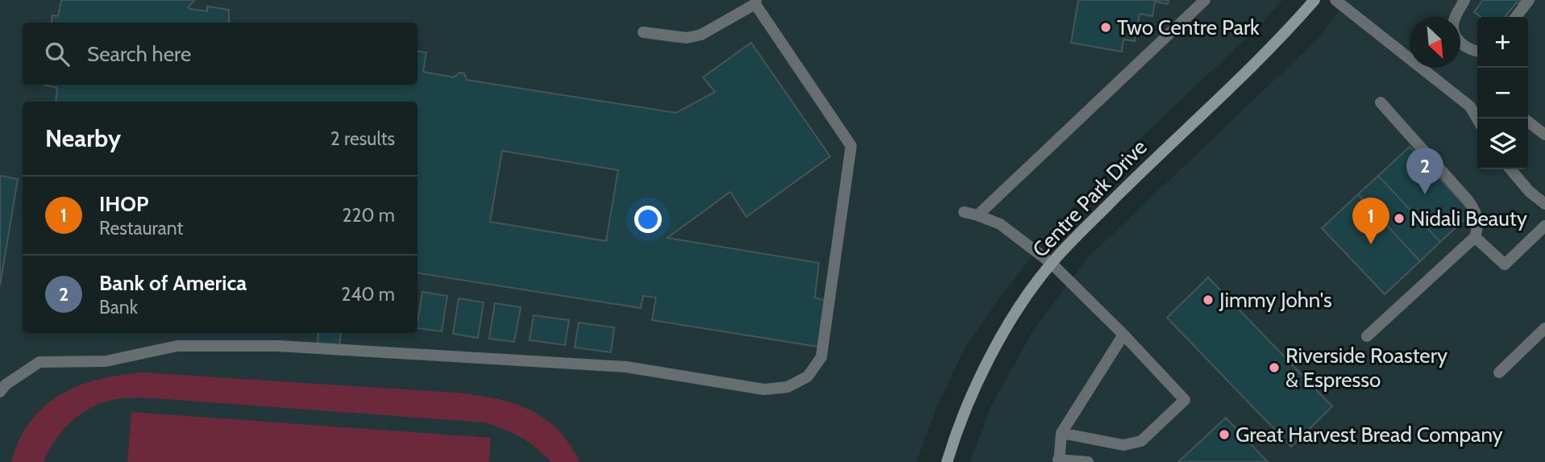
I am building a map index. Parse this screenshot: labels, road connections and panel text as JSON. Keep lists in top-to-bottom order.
{
  "streets": {
    "street": ["Centre Park Drive"]
  },
  "places": [
    "Two Centre Park",
    "Nidali Beauty",
    "Jimmy John's",
    "Riverside Roastery & Espresso",
    "Great Harvest Bread Company"
  ],
  "north": "bottom right",
  "page": {
    "map_buttons": ["+", "−"],
    "search": "Search here",
    "heading": ["Nearby", "2 results"],
    "pins": ["2", "1"],
    "list": [
      {
        "mark": "1",
        "name": "IHOP",
        "note": "Restaurant",
        "value": "220 m"
      },
      {
        "mark": "2",
        "name": "Bank of America",
        "note": "Bank",
        "value": "240 m"
      }
    ]
  }
}
